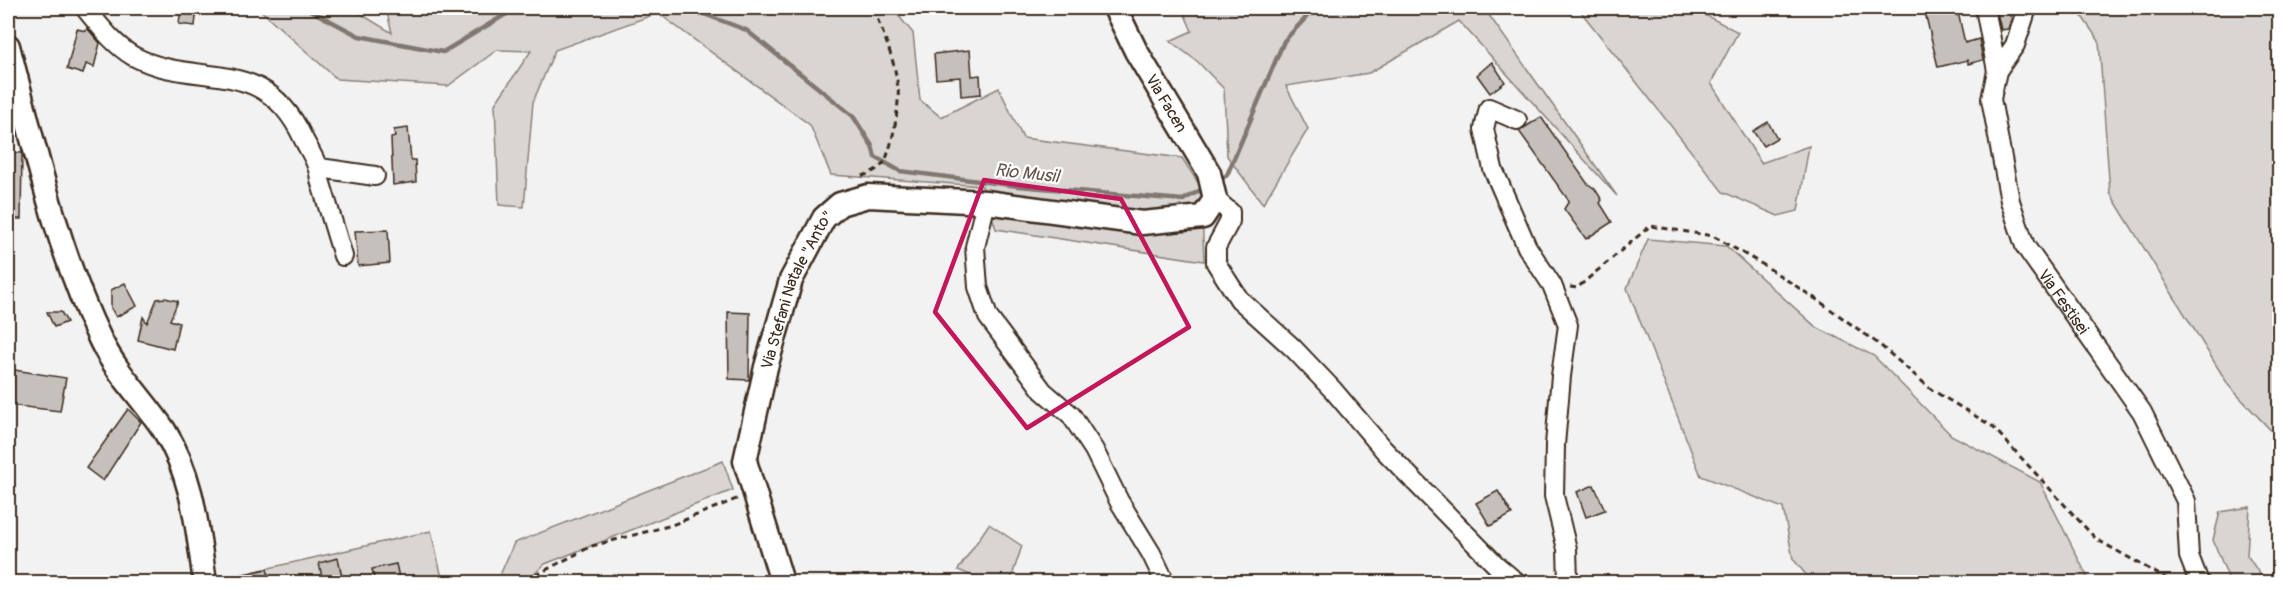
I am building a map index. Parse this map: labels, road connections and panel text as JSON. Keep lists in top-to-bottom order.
{
  "streets": {
    "street": ["Via Facen", "Via Stefani Natale \"Anto\"", "Via Festisei"]
  },
  "crossings": [
    ["Via Facen", "Via Stefani Natale \"Anto\""]
  ],
  "water": ["Rio Musil"]
}
